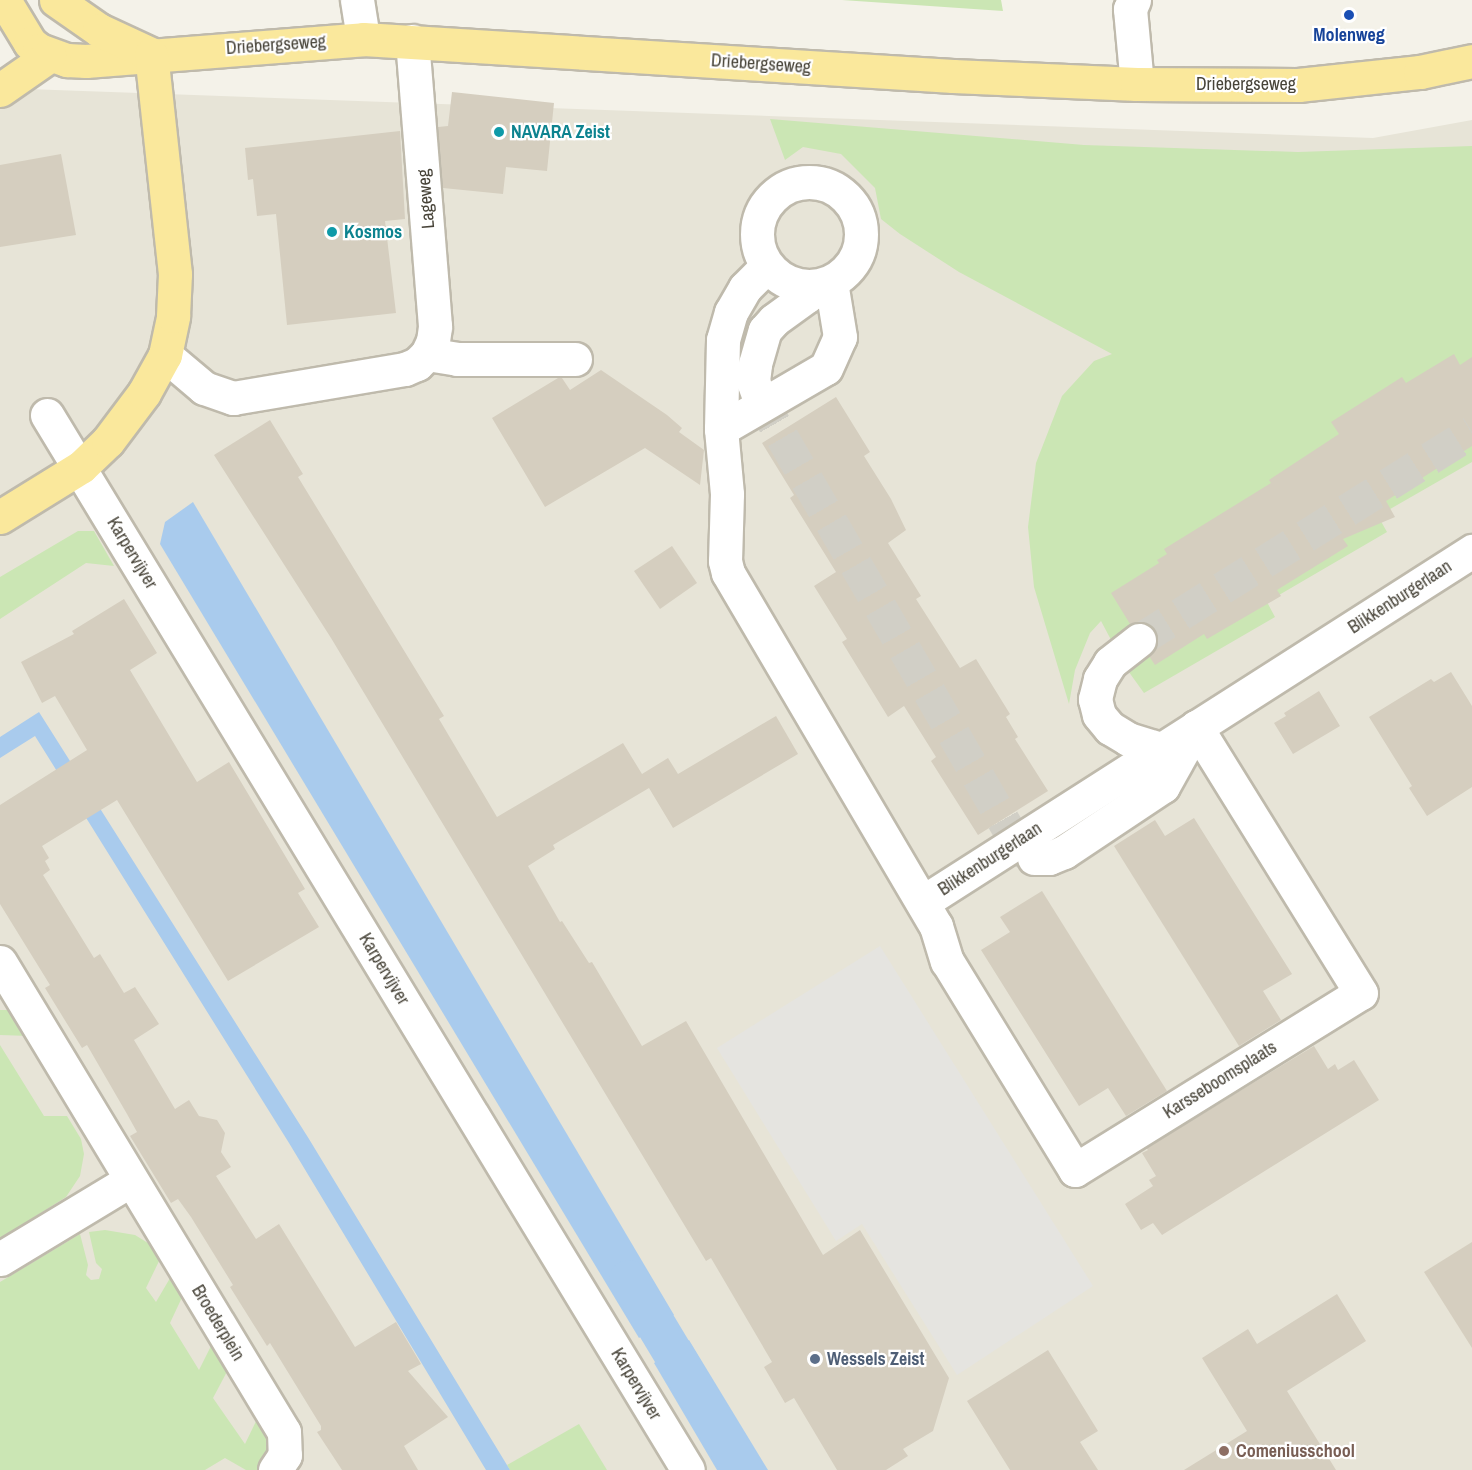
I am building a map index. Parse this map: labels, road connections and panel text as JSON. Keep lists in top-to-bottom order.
{
  "streets": {
    "main road": ["Driebergseweg"],
    "street": [
      "Lageweg",
      "Karpervijver",
      "Blikkenburgerlaan",
      "Karsseboomsplaats",
      "Broederplein"
    ]
  },
  "crossings": [
    ["Driebergseweg", "Lageweg"],
    ["Blikkenburgerlaan", "Karsseboomsplaats"]
  ],
  "places": [
    "Molenweg",
    "NAVARA Zeist",
    "Kosmos",
    "Wessels Zeist",
    "Comeniusschool"
  ]
}
